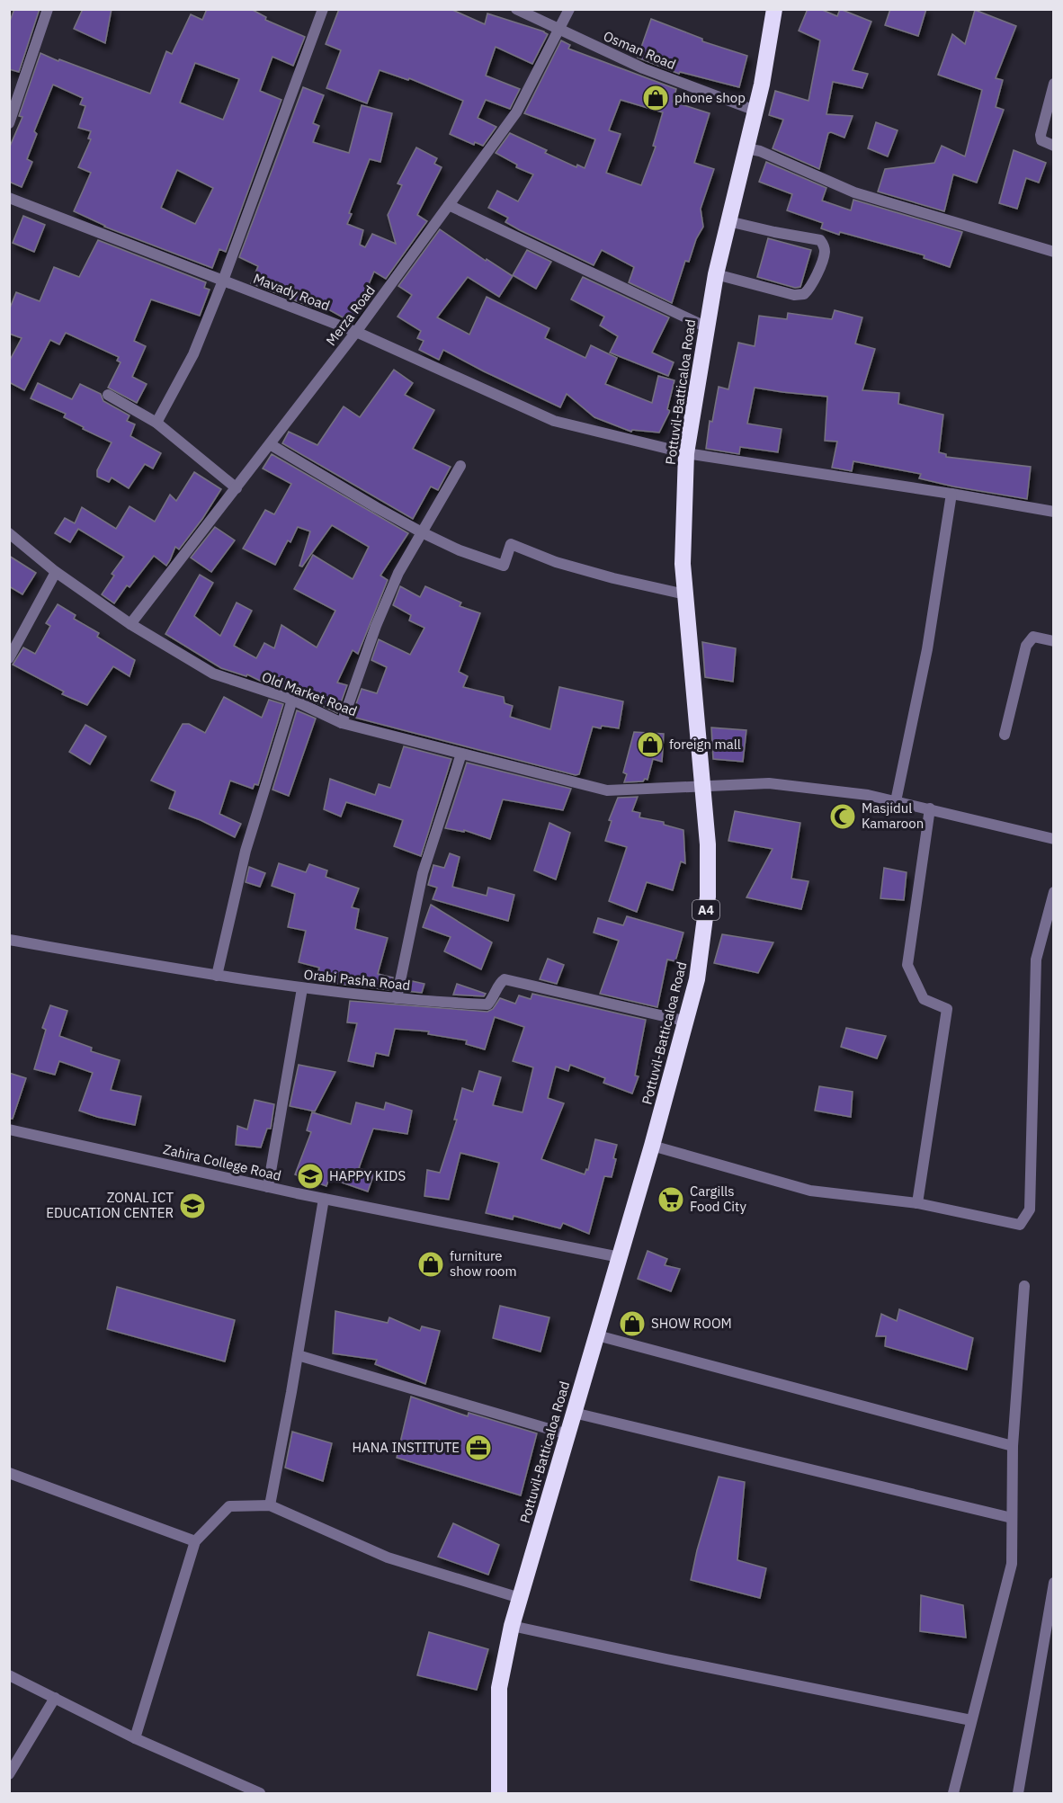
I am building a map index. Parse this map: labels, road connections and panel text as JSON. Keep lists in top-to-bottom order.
{
  "streets": {
    "highway": ["Pottuvil-Batticaloa Road", "A4"],
    "street": [
      "Osman Road",
      "Mavady Road",
      "Merza Road",
      "Old Market Road",
      "Orabi Pasha Road",
      "Zahira College Road"
    ]
  },
  "crossings": [
    ["Osman Road", "Merza Road"],
    ["Osman Road", "Pottuvil-Batticaloa Road"],
    ["Mavady Road", "Merza Road"],
    ["Mavady Road", "Pottuvil-Batticaloa Road"],
    ["Merza Road", "Old Market Road"],
    ["Pottuvil-Batticaloa Road", "Old Market Road"],
    ["Pottuvil-Batticaloa Road", "Orabi Pasha Road"],
    ["Pottuvil-Batticaloa Road", "Zahira College Road"]
  ],
  "places": {
    "shop": [
      "phone shop",
      "foreign mall",
      "furniture show room",
      "SHOW ROOM"
    ],
    "mosque": ["Masjidul Kamaroon"],
    "school or university": ["HAPPY KIDS", "ZONAL ICT EDUCATION CENTER"],
    "supermarket": ["Cargills Food City"],
    "office": ["HANA INSTITUTE"]
  }
}
